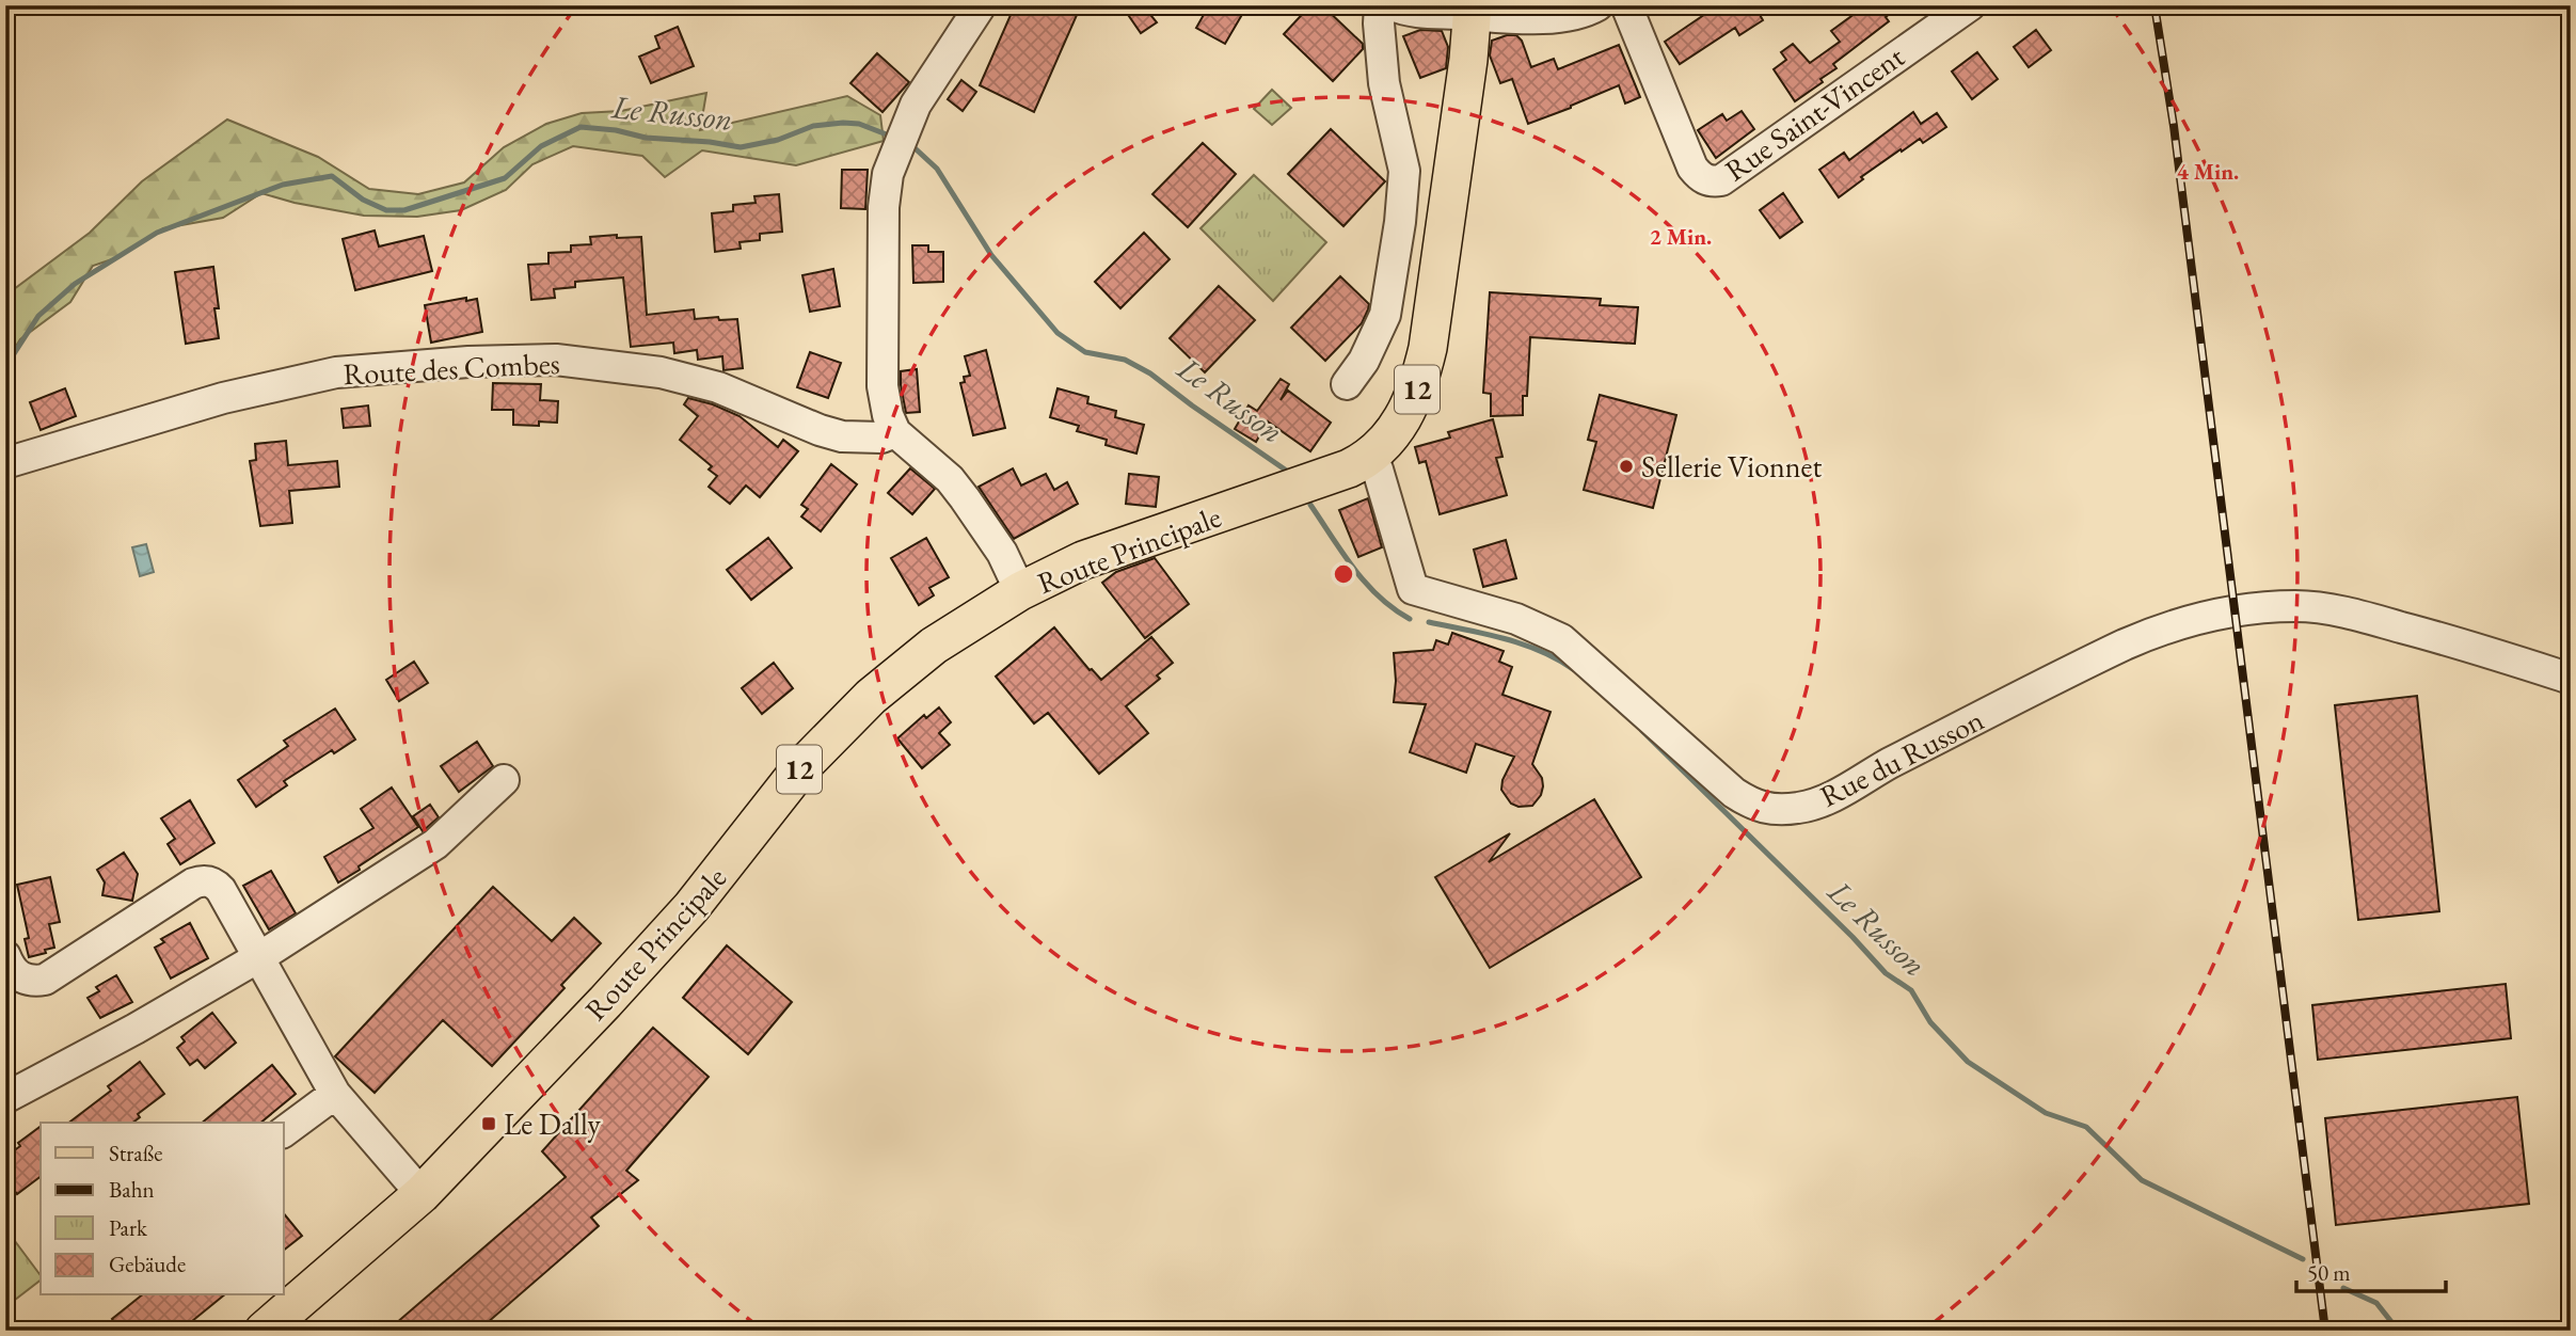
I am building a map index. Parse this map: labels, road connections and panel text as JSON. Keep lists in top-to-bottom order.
{
  "streets": {
    "main road": ["12", "Route Principale"],
    "street": ["Rue Saint-Vincent", "Route des Combes", "Rue du Russon"]
  },
  "crossings": [
    ["Route Principale", "Rue du Russon"]
  ],
  "water": ["Le Russon"],
  "places": {
    "other": ["Sellerie Vionnet"],
    "transit": ["Le Dally"]
  },
  "legend": [
    "Straße",
    "Bahn",
    "Park",
    "Gebäude"
  ],
  "scale_bar": "50 m",
  "rings": ["4 Min.", "2 Min."]
}
